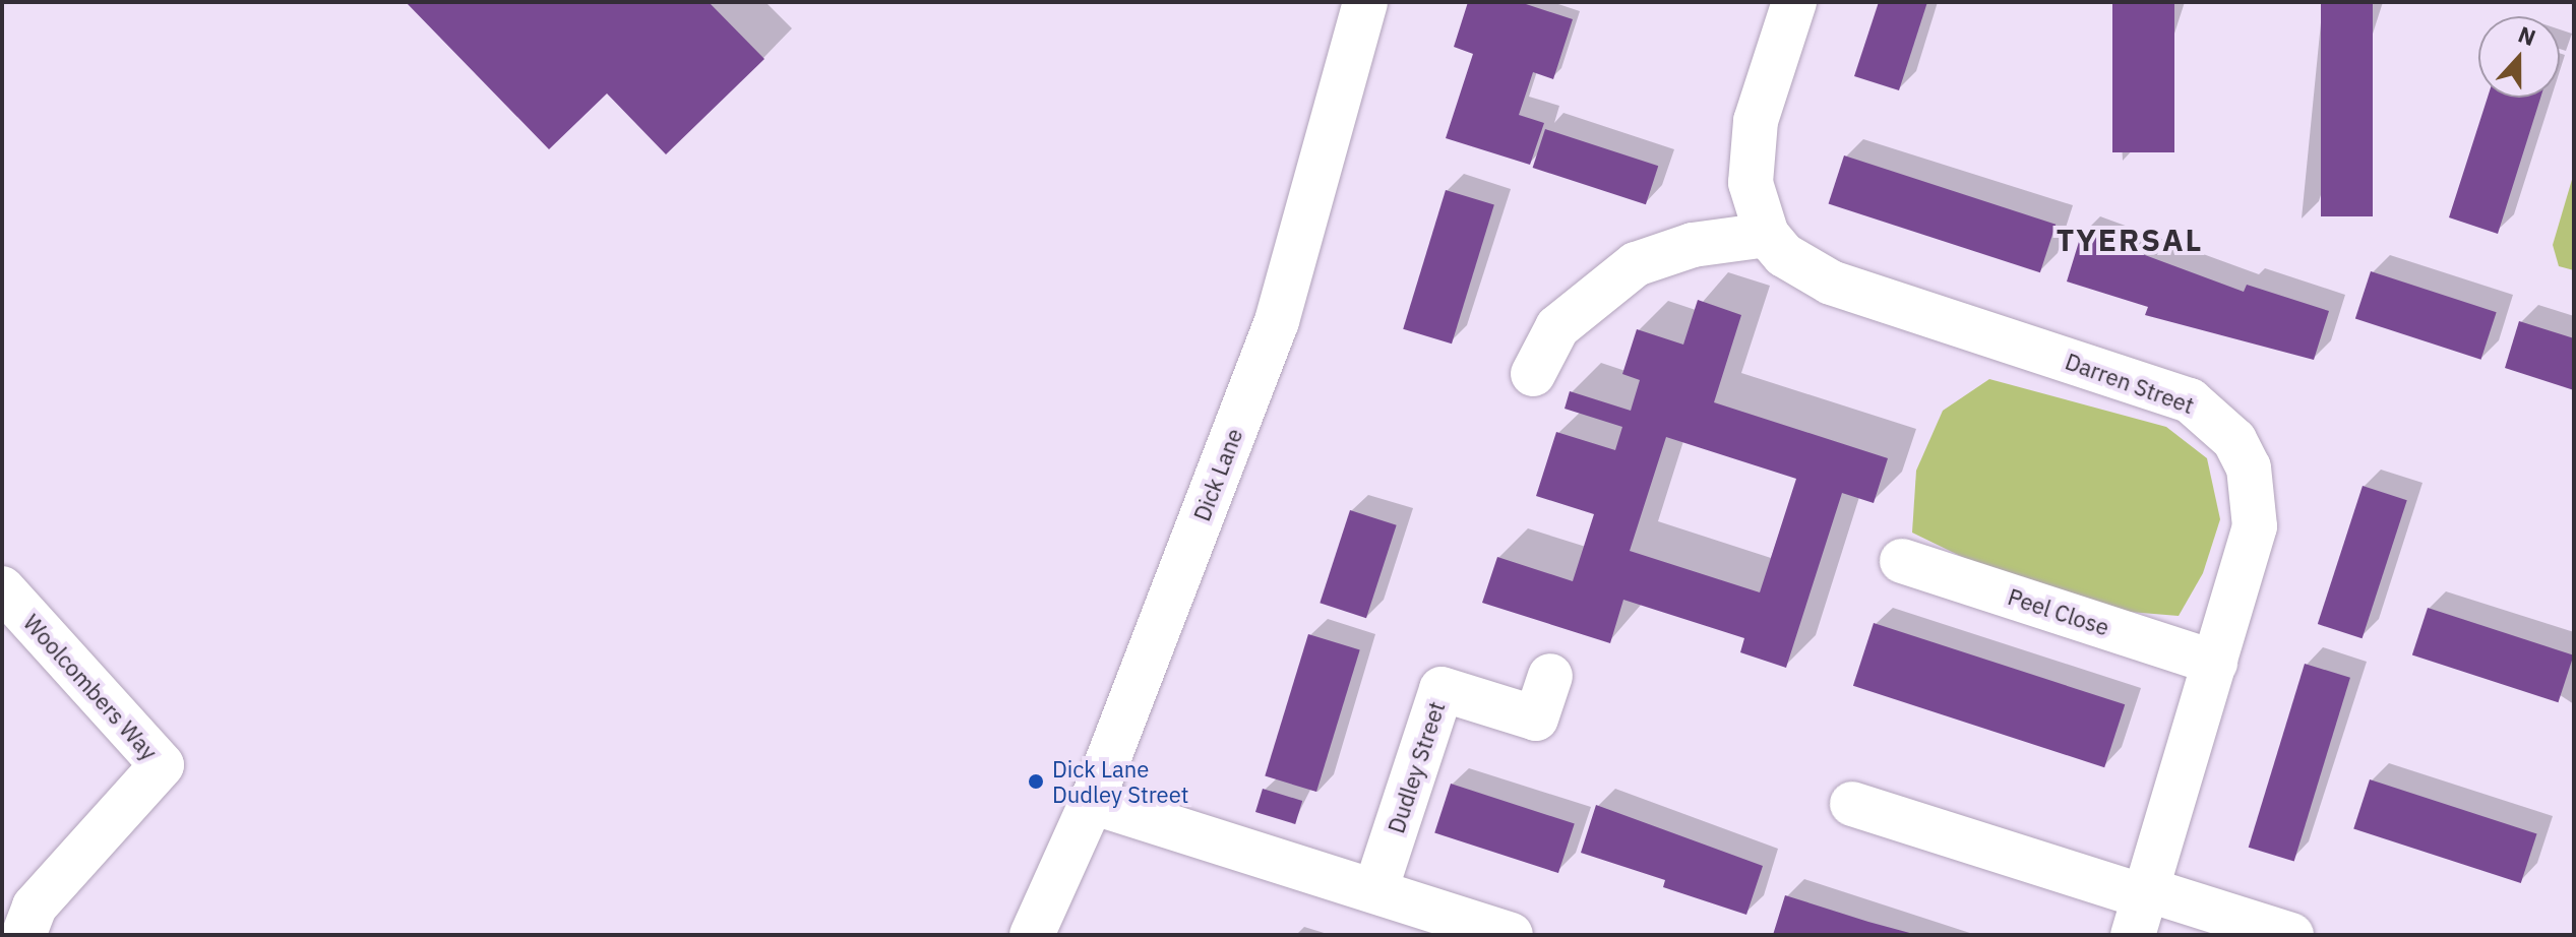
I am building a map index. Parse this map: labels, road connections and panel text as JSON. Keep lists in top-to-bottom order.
{
  "streets": {
    "street": [
      "Darren Street",
      "Dick Lane",
      "Peel Close",
      "Woolcombers Way",
      "Dudley Street"
    ]
  },
  "crossings": [
    ["Darren Street", "Peel Close"]
  ],
  "districts": ["TYERSAL"],
  "places": ["Dick Lane Dudley Street"],
  "north": "top"
}
